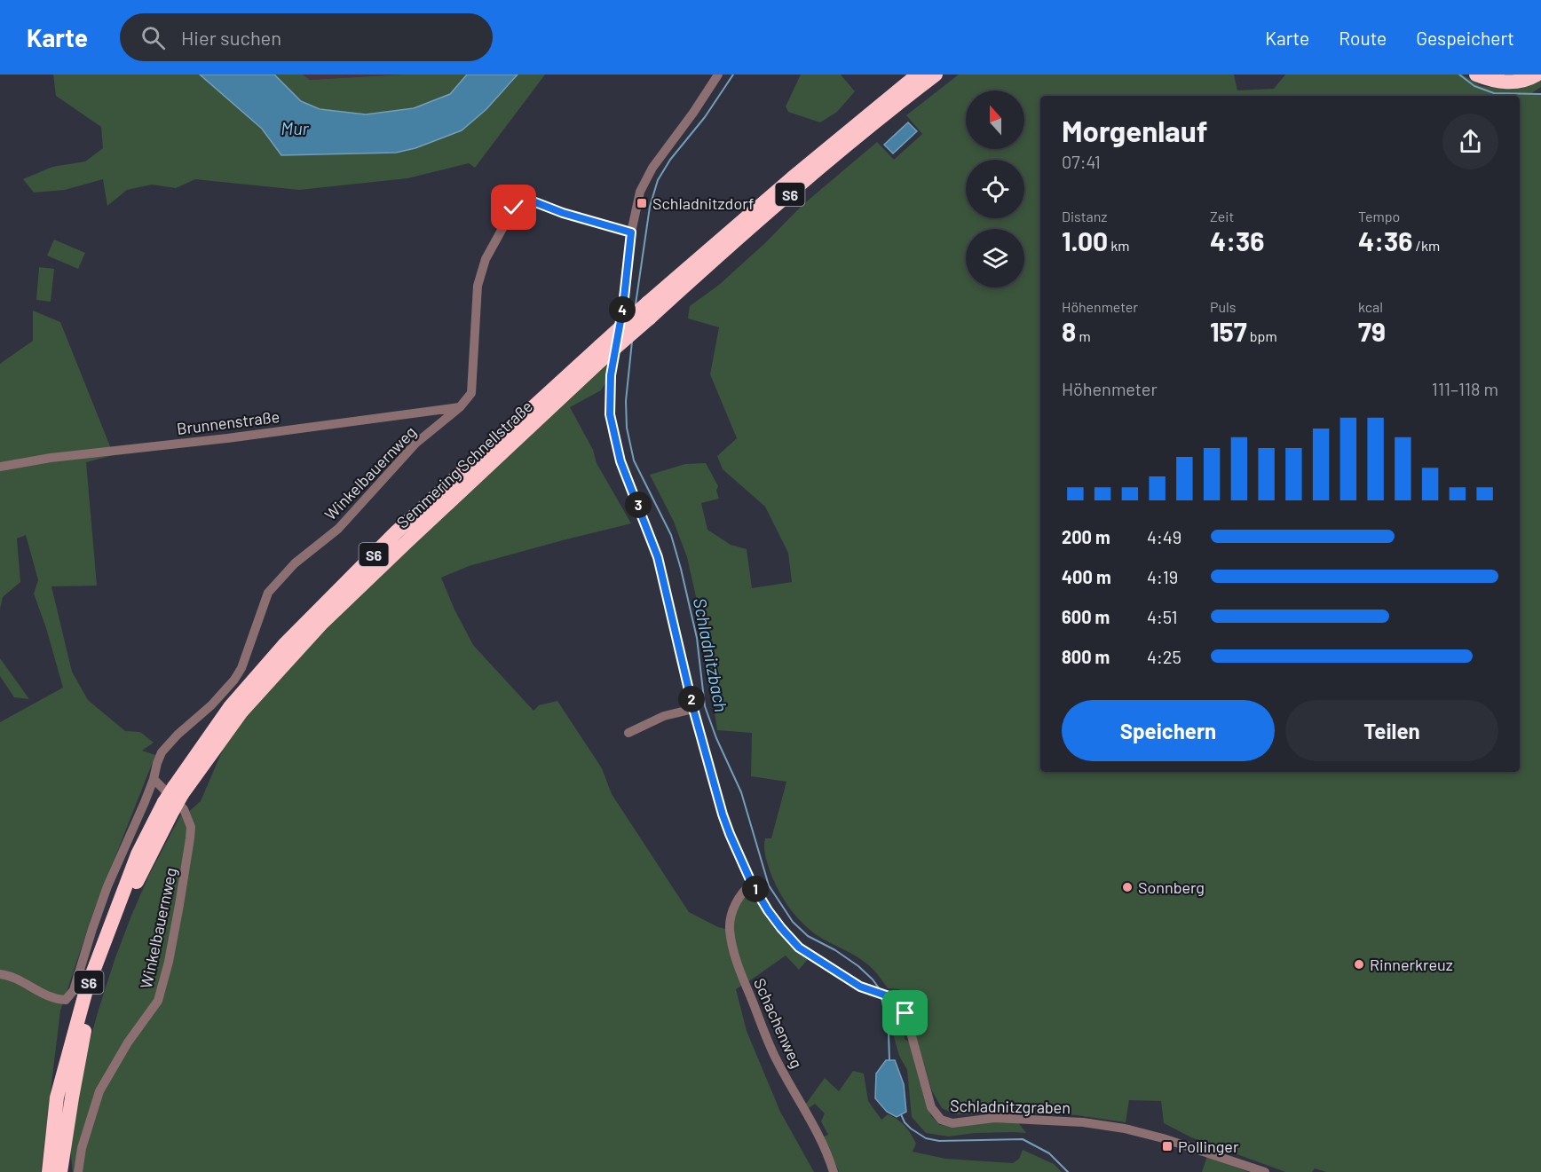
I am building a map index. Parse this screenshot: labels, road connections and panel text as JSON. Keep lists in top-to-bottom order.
{
  "streets": {
    "highway": ["S6", "Semmering Schnellstraße"],
    "street": [
      "Brunnenstraße",
      "Winkelbauernweg",
      "Schachenweg",
      "Schladnitzgraben"
    ]
  },
  "crossings": [
    ["Brunnenstraße", "Winkelbauernweg"],
    ["Winkelbauernweg", "Schladnitzgraben"],
    ["Schachenweg", "Schladnitzgraben"]
  ],
  "water": ["Mur", "Schladnitzbach"],
  "places": {
    "transit": ["Schladnitzdorf", "Pollinger"],
    "other": ["Sonnberg", "Rinnerkreuz"]
  },
  "north": "top",
  "page": {
    "header": "Karte",
    "search": "Hier suchen",
    "nav": ["Karte", "Route", "Gespeichert"],
    "heading": ["Morgenlauf", "07:41"],
    "stats": [
      ["Distanz", "1.00 km"],
      ["Zeit", "4:36"],
      ["Tempo", "4:36 /km"],
      ["Höhenmeter", "8 m"],
      ["Puls", "157 bpm"],
      ["kcal", "79"]
    ],
    "pins": [
      "4",
      "3",
      "2",
      "1"
    ],
    "chart": ["Höhenmeter", "111–118 m"],
    "list": [
      {
        "name": "200 m",
        "note": "4:49"
      },
      {
        "name": "400 m",
        "note": "4:19"
      },
      {
        "name": "600 m",
        "note": "4:51"
      },
      {
        "name": "800 m",
        "note": "4:25"
      }
    ],
    "buttons": ["Speichern", "Teilen"]
  }
}
